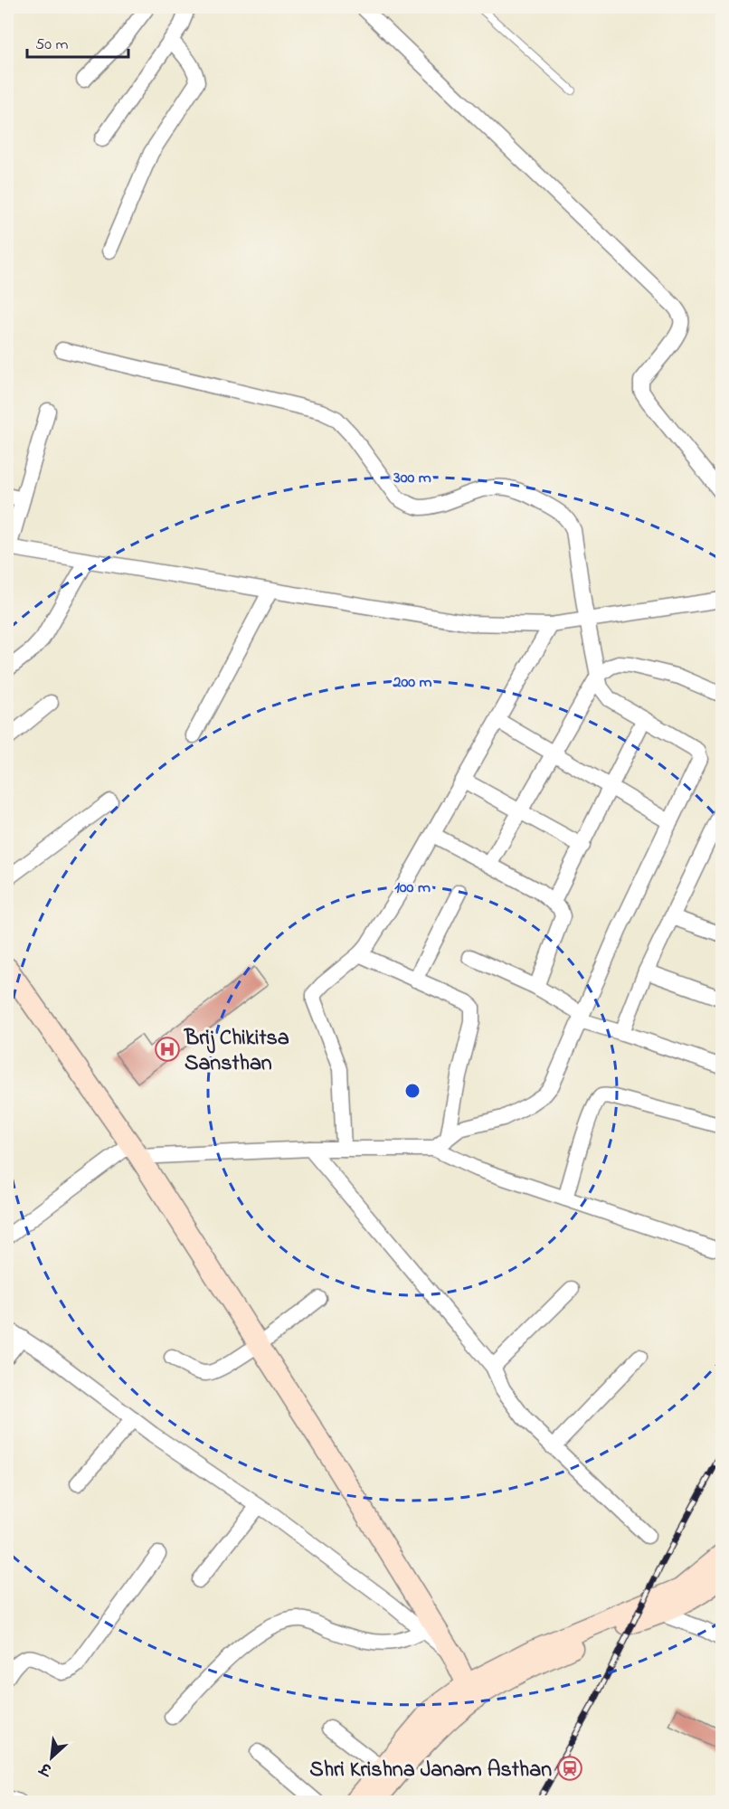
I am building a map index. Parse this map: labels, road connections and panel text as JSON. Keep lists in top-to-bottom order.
{
  "places": {
    "hospital": ["Brij Chikitsa Sansthan"],
    "station": ["Shri Krishna Janam Asthan"]
  },
  "scale_bar": "50 m",
  "north": "bottom left",
  "rings": ["300 m", "200 m", "100 m"]
}
